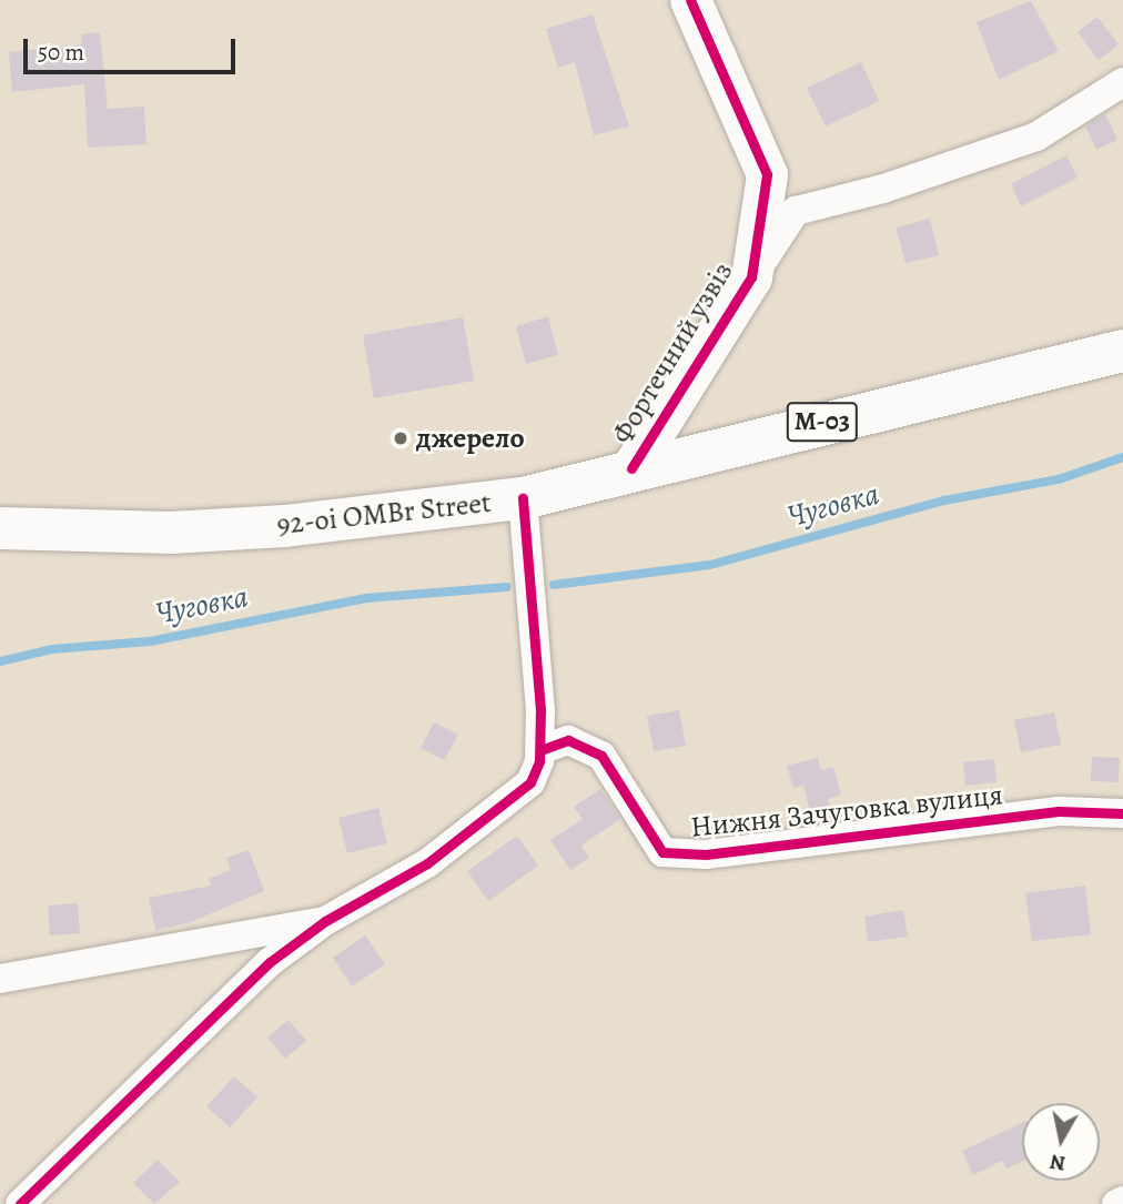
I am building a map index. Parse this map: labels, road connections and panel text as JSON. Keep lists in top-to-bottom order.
{
  "streets": {
    "highway": ["М-03", "92-oi OMBr Street"],
    "street": ["Фортечний узвіз", "Нижня Зачуговка вулиця"]
  },
  "crossings": [
    ["Фортечний узвіз", "92-oi OMBr Street"]
  ],
  "water": ["Чуговка"],
  "places": ["джерело"],
  "scale_bar": "50 m",
  "north": "bottom"
}
